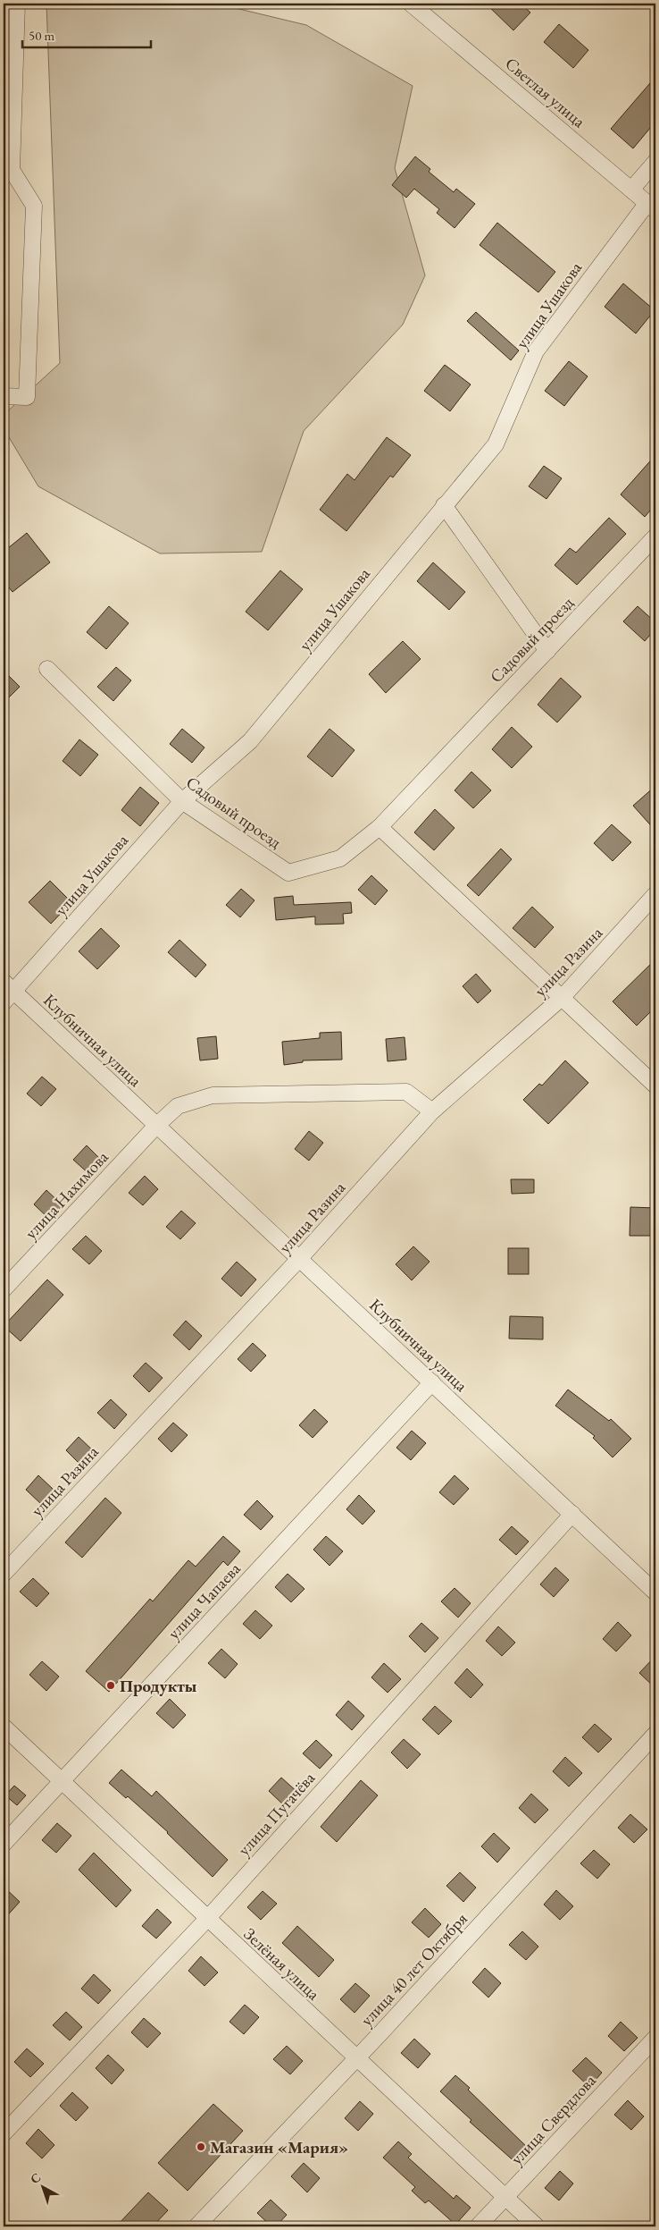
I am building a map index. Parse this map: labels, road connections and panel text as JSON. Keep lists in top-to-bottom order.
{
  "streets": {
    "street": [
      "Светлая улица",
      "улица Ушакова",
      "Садовый проезд",
      "улица Разина",
      "Клубничная улица",
      "улица Нахимова",
      "улица Чапаева",
      "улица Пугачёва",
      "Зелёная улица",
      "улица 40 лет Октября",
      "улица Свердлова"
    ]
  },
  "crossings": [
    ["Светлая улица", "улица Ушакова"],
    ["улица Ушакова", "Садовый проезд"],
    ["улица Ушакова", "Клубничная улица"],
    ["улица Разина", "Клубничная улица"],
    ["Клубничная улица", "улица Нахимова"],
    ["Клубничная улица", "улица Чапаева"],
    ["Клубничная улица", "улица Пугачёва"],
    ["улица Чапаева", "Зелёная улица"],
    ["улица Пугачёва", "Зелёная улица"],
    ["Зелёная улица", "улица 40 лет Октября"],
    ["Зелёная улица", "улица Свердлова"]
  ],
  "places": ["Продукты", "Магазин «Мария»"],
  "scale_bar": "50 m",
  "north": "top left"
}
